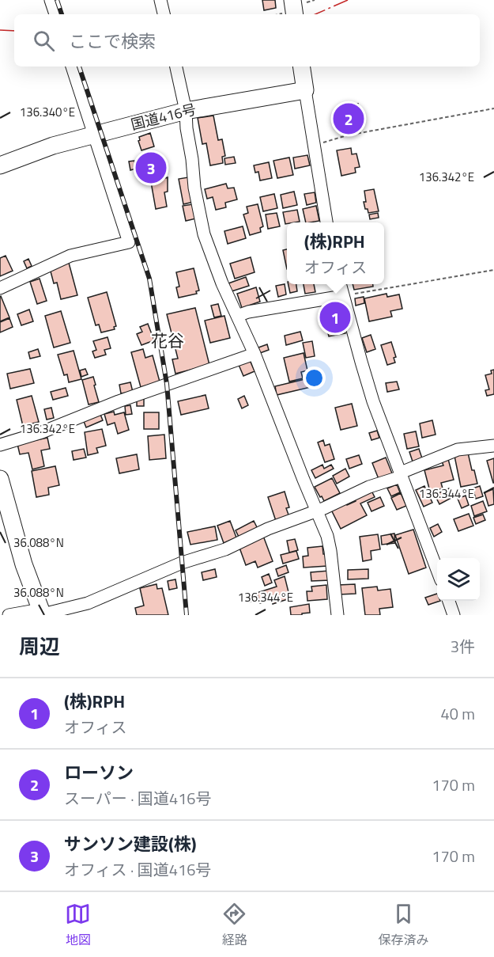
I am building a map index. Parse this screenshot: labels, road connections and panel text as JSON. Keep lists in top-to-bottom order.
{
  "streets": {
    "highway": ["国道416号"]
  },
  "districts": ["花谷"],
  "page": {
    "search": "ここで検索",
    "pins": ["2", "3", "1"],
    "popup": ["(株)RPH", "オフィス"],
    "heading": ["周辺", "3件"],
    "list": [
      {
        "mark": "1",
        "name": "(株)RPH",
        "note": "オフィス",
        "value": "40 m"
      },
      {
        "mark": "2",
        "name": "ローソン",
        "note": "スーパー · 国道416号",
        "value": "170 m"
      },
      {
        "mark": "3",
        "name": "サンソン建設(株)",
        "note": "オフィス · 国道416号",
        "value": "170 m"
      }
    ],
    "nav": ["地図", "経路", "保存済み"]
  },
  "coordinates": [
    "136.340°E",
    "136.342°E",
    "136.344°E",
    "36.088°N"
  ]
}
